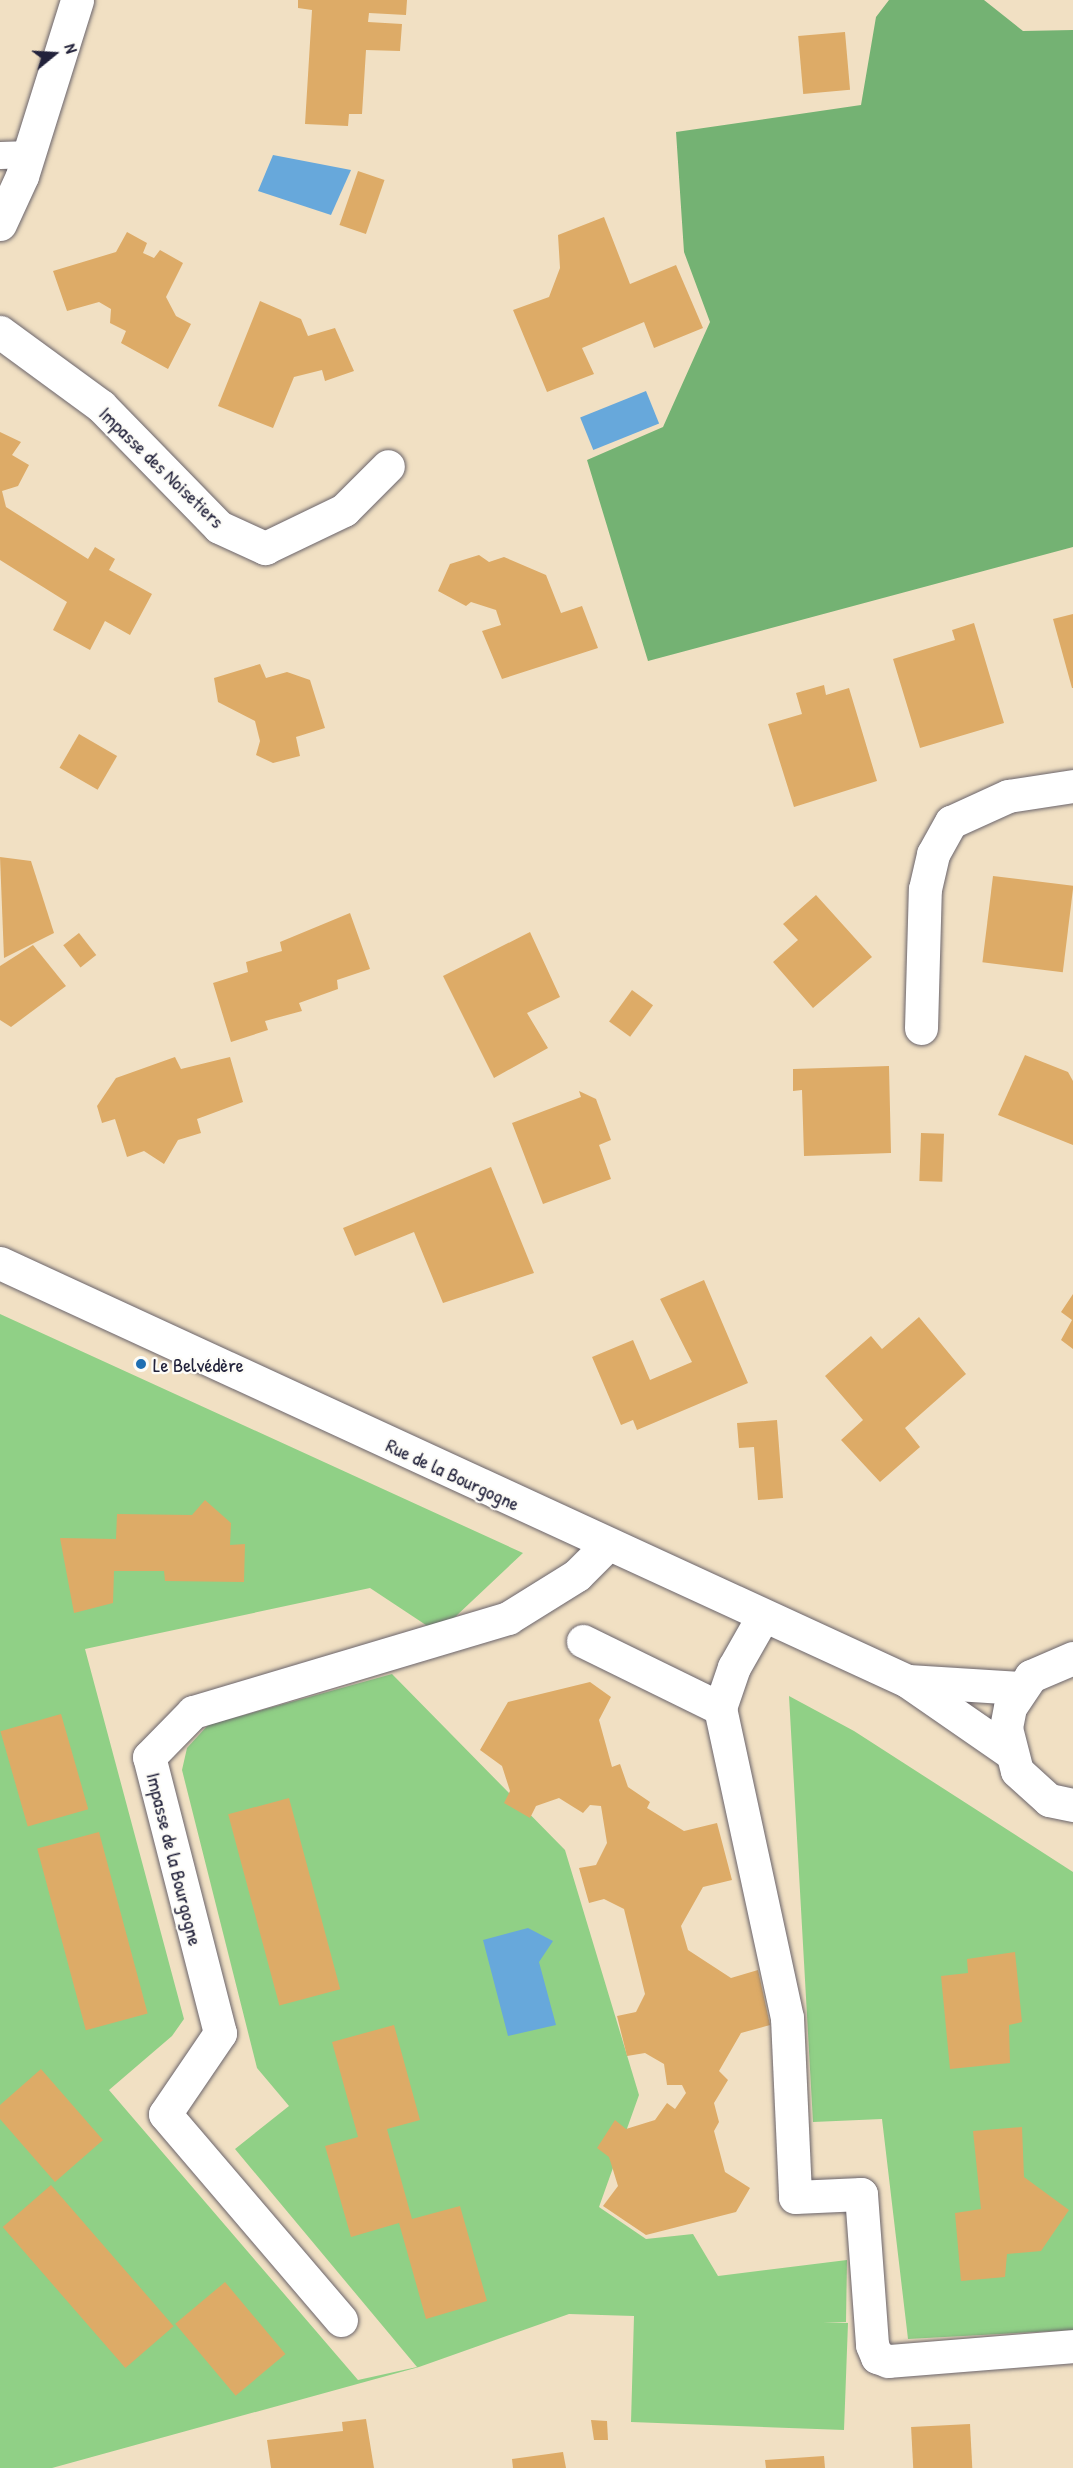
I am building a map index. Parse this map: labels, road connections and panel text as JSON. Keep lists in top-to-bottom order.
{
  "streets": {
    "street": ["Impasse des Noisetiers", "Rue de la Bourgogne", "Impasse de la Bourgogne"]
  },
  "crossings": [
    ["Rue de la Bourgogne", "Impasse de la Bourgogne"]
  ],
  "places": ["Le Belvédère"],
  "north": "right"
}
